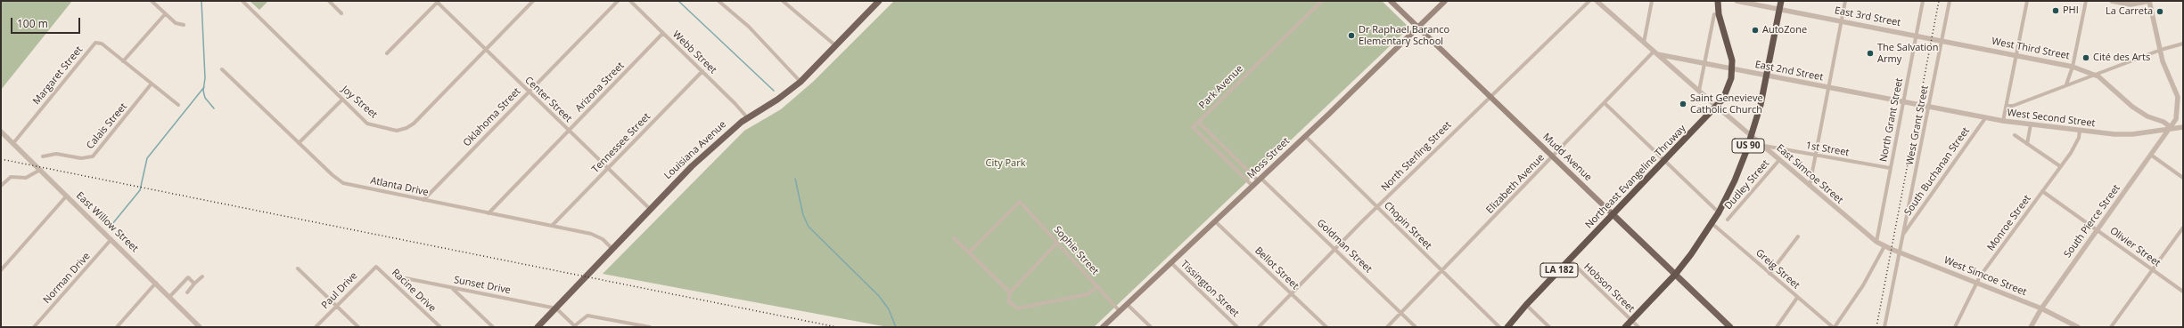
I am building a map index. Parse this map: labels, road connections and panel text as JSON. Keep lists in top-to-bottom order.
{
  "streets": {
    "highway": ["US 90", "Northeast Evangeline Thruway", "LA 182"],
    "main road": ["Louisiana Avenue", "Mudd Avenue", "Moss Street"],
    "street": [
      "East 3rd Street",
      "West Third Street",
      "Webb Street",
      "East 2nd Street",
      "Margaret Street",
      "Arizona Street",
      "Park Avenue",
      "Center Street",
      "Joy Street",
      "Oklahoma Street",
      "West Second Street",
      "North Grant Street",
      "West Grant Street",
      "Calais Street",
      "Tennessee Street",
      "1st Street",
      "North Sterling Street",
      "South Buchanan Street",
      "East Simcoe Street",
      "Elizabeth Avenue",
      "Dudley Street",
      "Atlanta Drive",
      "South Pierce Street",
      "East Willow Street",
      "Monroe Street",
      "Chopin Street",
      "Goldman Street",
      "Olivier Street",
      "Sophie Street",
      "Bellot Street",
      "Greig Street",
      "West Simcoe Street",
      "Norman Drive",
      "Sunset Drive",
      "Hobson Street",
      "Tissington Street",
      "Paul Drive",
      "Racine Drive"
    ]
  },
  "crossings": [
    ["East 3rd Street", "West Third Street"],
    ["East 3rd Street", "North Grant Street"],
    ["East 3rd Street", "US 90"],
    ["West Third Street", "West Second Street"],
    ["West Third Street", "West Grant Street"],
    ["West Third Street", "South Pierce Street"],
    ["Webb Street", "Arizona Street"],
    ["Webb Street", "Tennessee Street"],
    ["Webb Street", "Louisiana Avenue"],
    ["East 2nd Street", "West Second Street"],
    ["East 2nd Street", "North Grant Street"],
    ["East 2nd Street", "US 90"],
    ["East 2nd Street", "East Simcoe Street"],
    ["East 2nd Street", "Northeast Evangeline Thruway"],
    ["East 2nd Street", "Elizabeth Avenue"],
    ["Margaret Street", "East Willow Street"],
    ["Arizona Street", "Center Street"],
    ["Arizona Street", "Atlanta Drive"],
    ["Park Avenue", "Moss Street"],
    ["Park Avenue", "Goldman Street"],
    ["Center Street", "Joy Street"],
    ["Center Street", "Oklahoma Street"],
    ["Center Street", "Tennessee Street"],
    ["Center Street", "Louisiana Avenue"],
    ["Oklahoma Street", "Atlanta Drive"],
    ["West Second Street", "West Grant Street"],
    ["West Second Street", "South Buchanan Street"],
    ["West Second Street", "South Pierce Street"],
    ["West Second Street", "Monroe Street"],
    ["North Grant Street", "1st Street"],
    ["North Grant Street", "East Simcoe Street"],
    ["West Grant Street", "South Buchanan Street"],
    ["West Grant Street", "West Simcoe Street"],
    ["Tennessee Street", "Atlanta Drive"],
    ["US 90", "Mudd Avenue"],
    ["US 90", "East Simcoe Street"],
    ["US 90", "Greig Street"],
    ["1st Street", "East Simcoe Street"],
    ["Louisiana Avenue", "Atlanta Drive"],
    ["Louisiana Avenue", "Sunset Drive"],
    ["North Sterling Street", "Mudd Avenue"],
    ["North Sterling Street", "Chopin Street"],
    ["North Sterling Street", "Goldman Street"],
    ["North Sterling Street", "Bellot Street"],
    ["Mudd Avenue", "Moss Street"],
    ["Mudd Avenue", "Northeast Evangeline Thruway"],
    ["Mudd Avenue", "Elizabeth Avenue"],
    ["Moss Street", "Chopin Street"],
    ["Moss Street", "Goldman Street"],
    ["Moss Street", "Sophie Street"],
    ["Moss Street", "Bellot Street"],
    ["Moss Street", "Tissington Street"],
    ["East Simcoe Street", "Northeast Evangeline Thruway"],
    ["East Simcoe Street", "Elizabeth Avenue"],
    ["East Simcoe Street", "Dudley Street"],
    ["East Simcoe Street", "West Simcoe Street"],
    ["Northeast Evangeline Thruway", "Hobson Street"],
    ["Elizabeth Avenue", "Chopin Street"],
    ["Elizabeth Avenue", "Goldman Street"],
    ["South Pierce Street", "Olivier Street"],
    ["South Pierce Street", "West Simcoe Street"],
    ["East Willow Street", "Norman Drive"],
    ["Monroe Street", "Olivier Street"],
    ["Monroe Street", "West Simcoe Street"],
    ["Paul Drive", "Racine Drive"]
  ],
  "parks": ["City Park"],
  "places": [
    "PHI",
    "La Carreta",
    "AutoZone",
    "Dr Raphael Baranco Elementary School",
    "The Salvation Army",
    "Cité des Arts",
    "Saint Genevieve Catholic Church"
  ],
  "scale_bar": "100 m"
}
